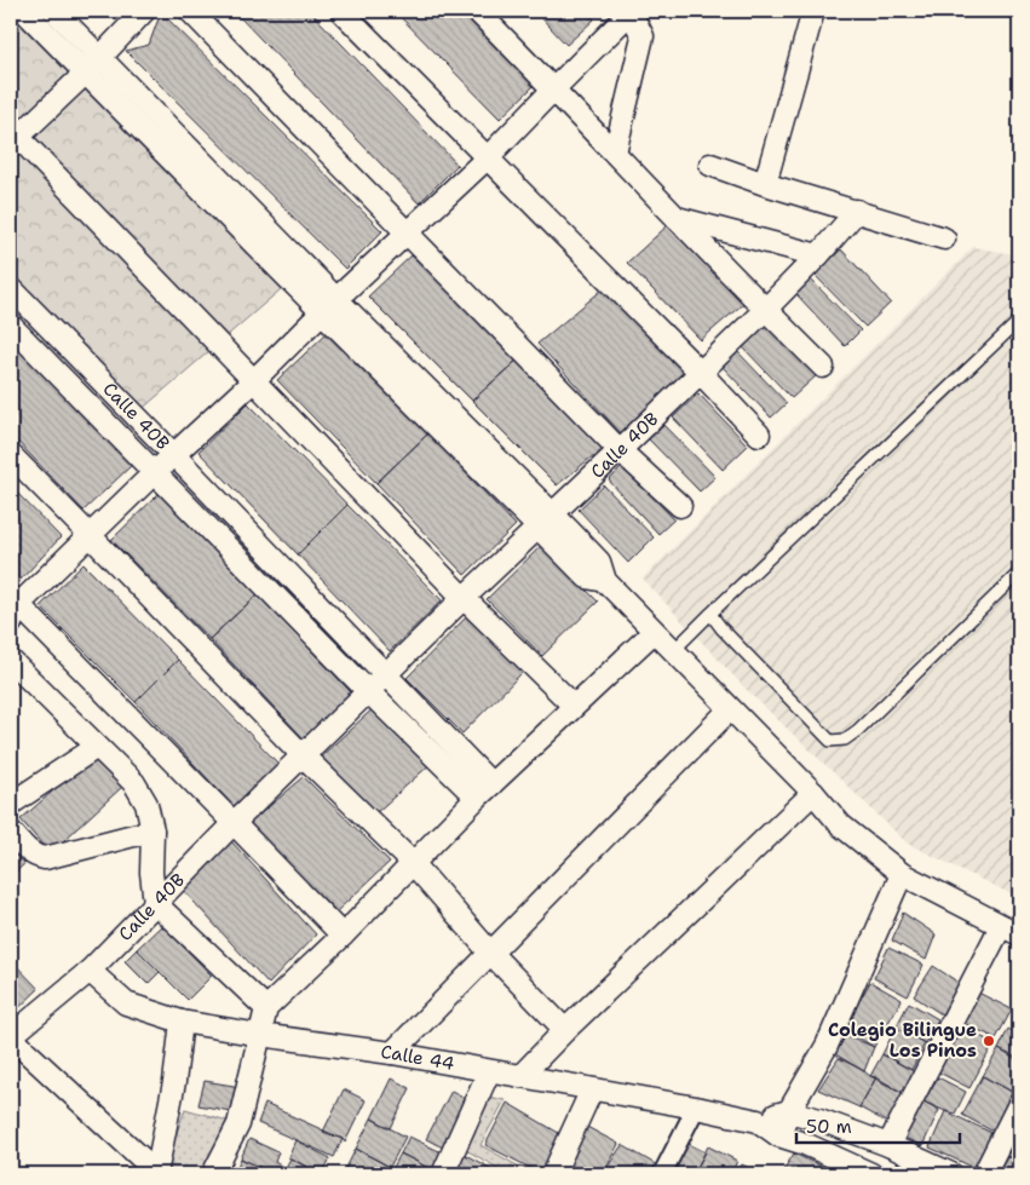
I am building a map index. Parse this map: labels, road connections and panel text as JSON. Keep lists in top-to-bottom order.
{
  "streets": {
    "street": ["Calle 40B", "Calle 44"]
  },
  "crossings": [
    ["Calle 40B", "Calle 44"]
  ],
  "places": ["Colegio Bilingue Los Pinos"],
  "scale_bar": "50 m"
}
